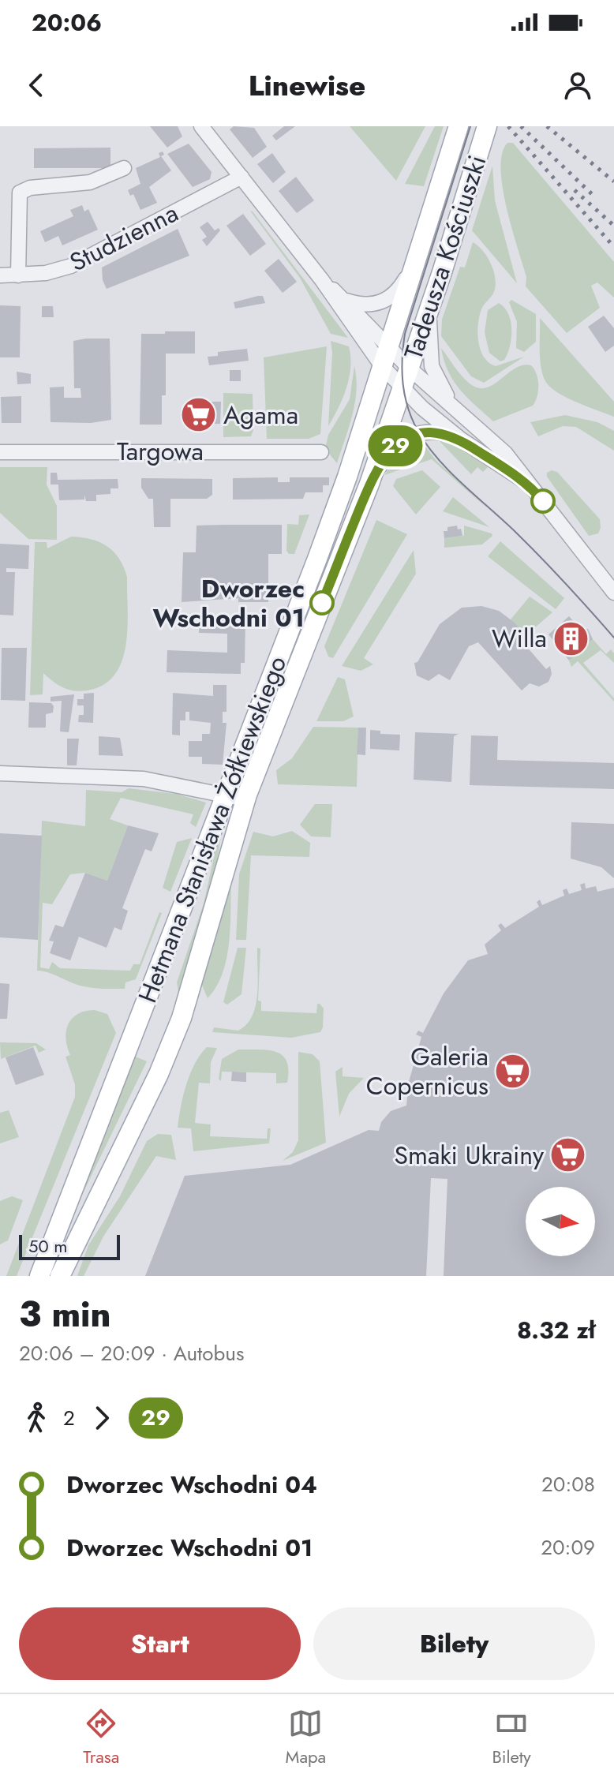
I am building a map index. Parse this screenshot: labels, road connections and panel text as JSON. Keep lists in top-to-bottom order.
{
  "streets": {
    "main road": ["Tadeusza Kościuszki", "Hetmana Stanisława Żółkiewskiego"],
    "street": ["Studzienna", "Targowa"]
  },
  "crossings": [
    ["Tadeusza Kościuszki", "Hetmana Stanisława Żółkiewskiego"]
  ],
  "places": {
    "supermarket": ["Agama", "Galeria Copernicus", "Smaki Ukrainy"],
    "other": ["Dworzec Wschodni 01"],
    "building": ["Willa"]
  },
  "lines": ["bus line 29"],
  "scale_bar": "50 m",
  "north": "right",
  "page": {
    "status": "20:06",
    "header": "Linewise",
    "on_map": "29",
    "scale": "50 m",
    "heading": ["3 min", "20:06 – 20:09 · Autobus", "8.32 zł"],
    "legs": ["2", "29"],
    "list": [
      {
        "name": "Dworzec Wschodni 04",
        "value": "20:08"
      },
      {
        "name": "Dworzec Wschodni 01",
        "value": "20:09"
      }
    ],
    "buttons": ["Start", "Bilety"],
    "tabs": ["Trasa", "Mapa", "Bilety"]
  }
}
